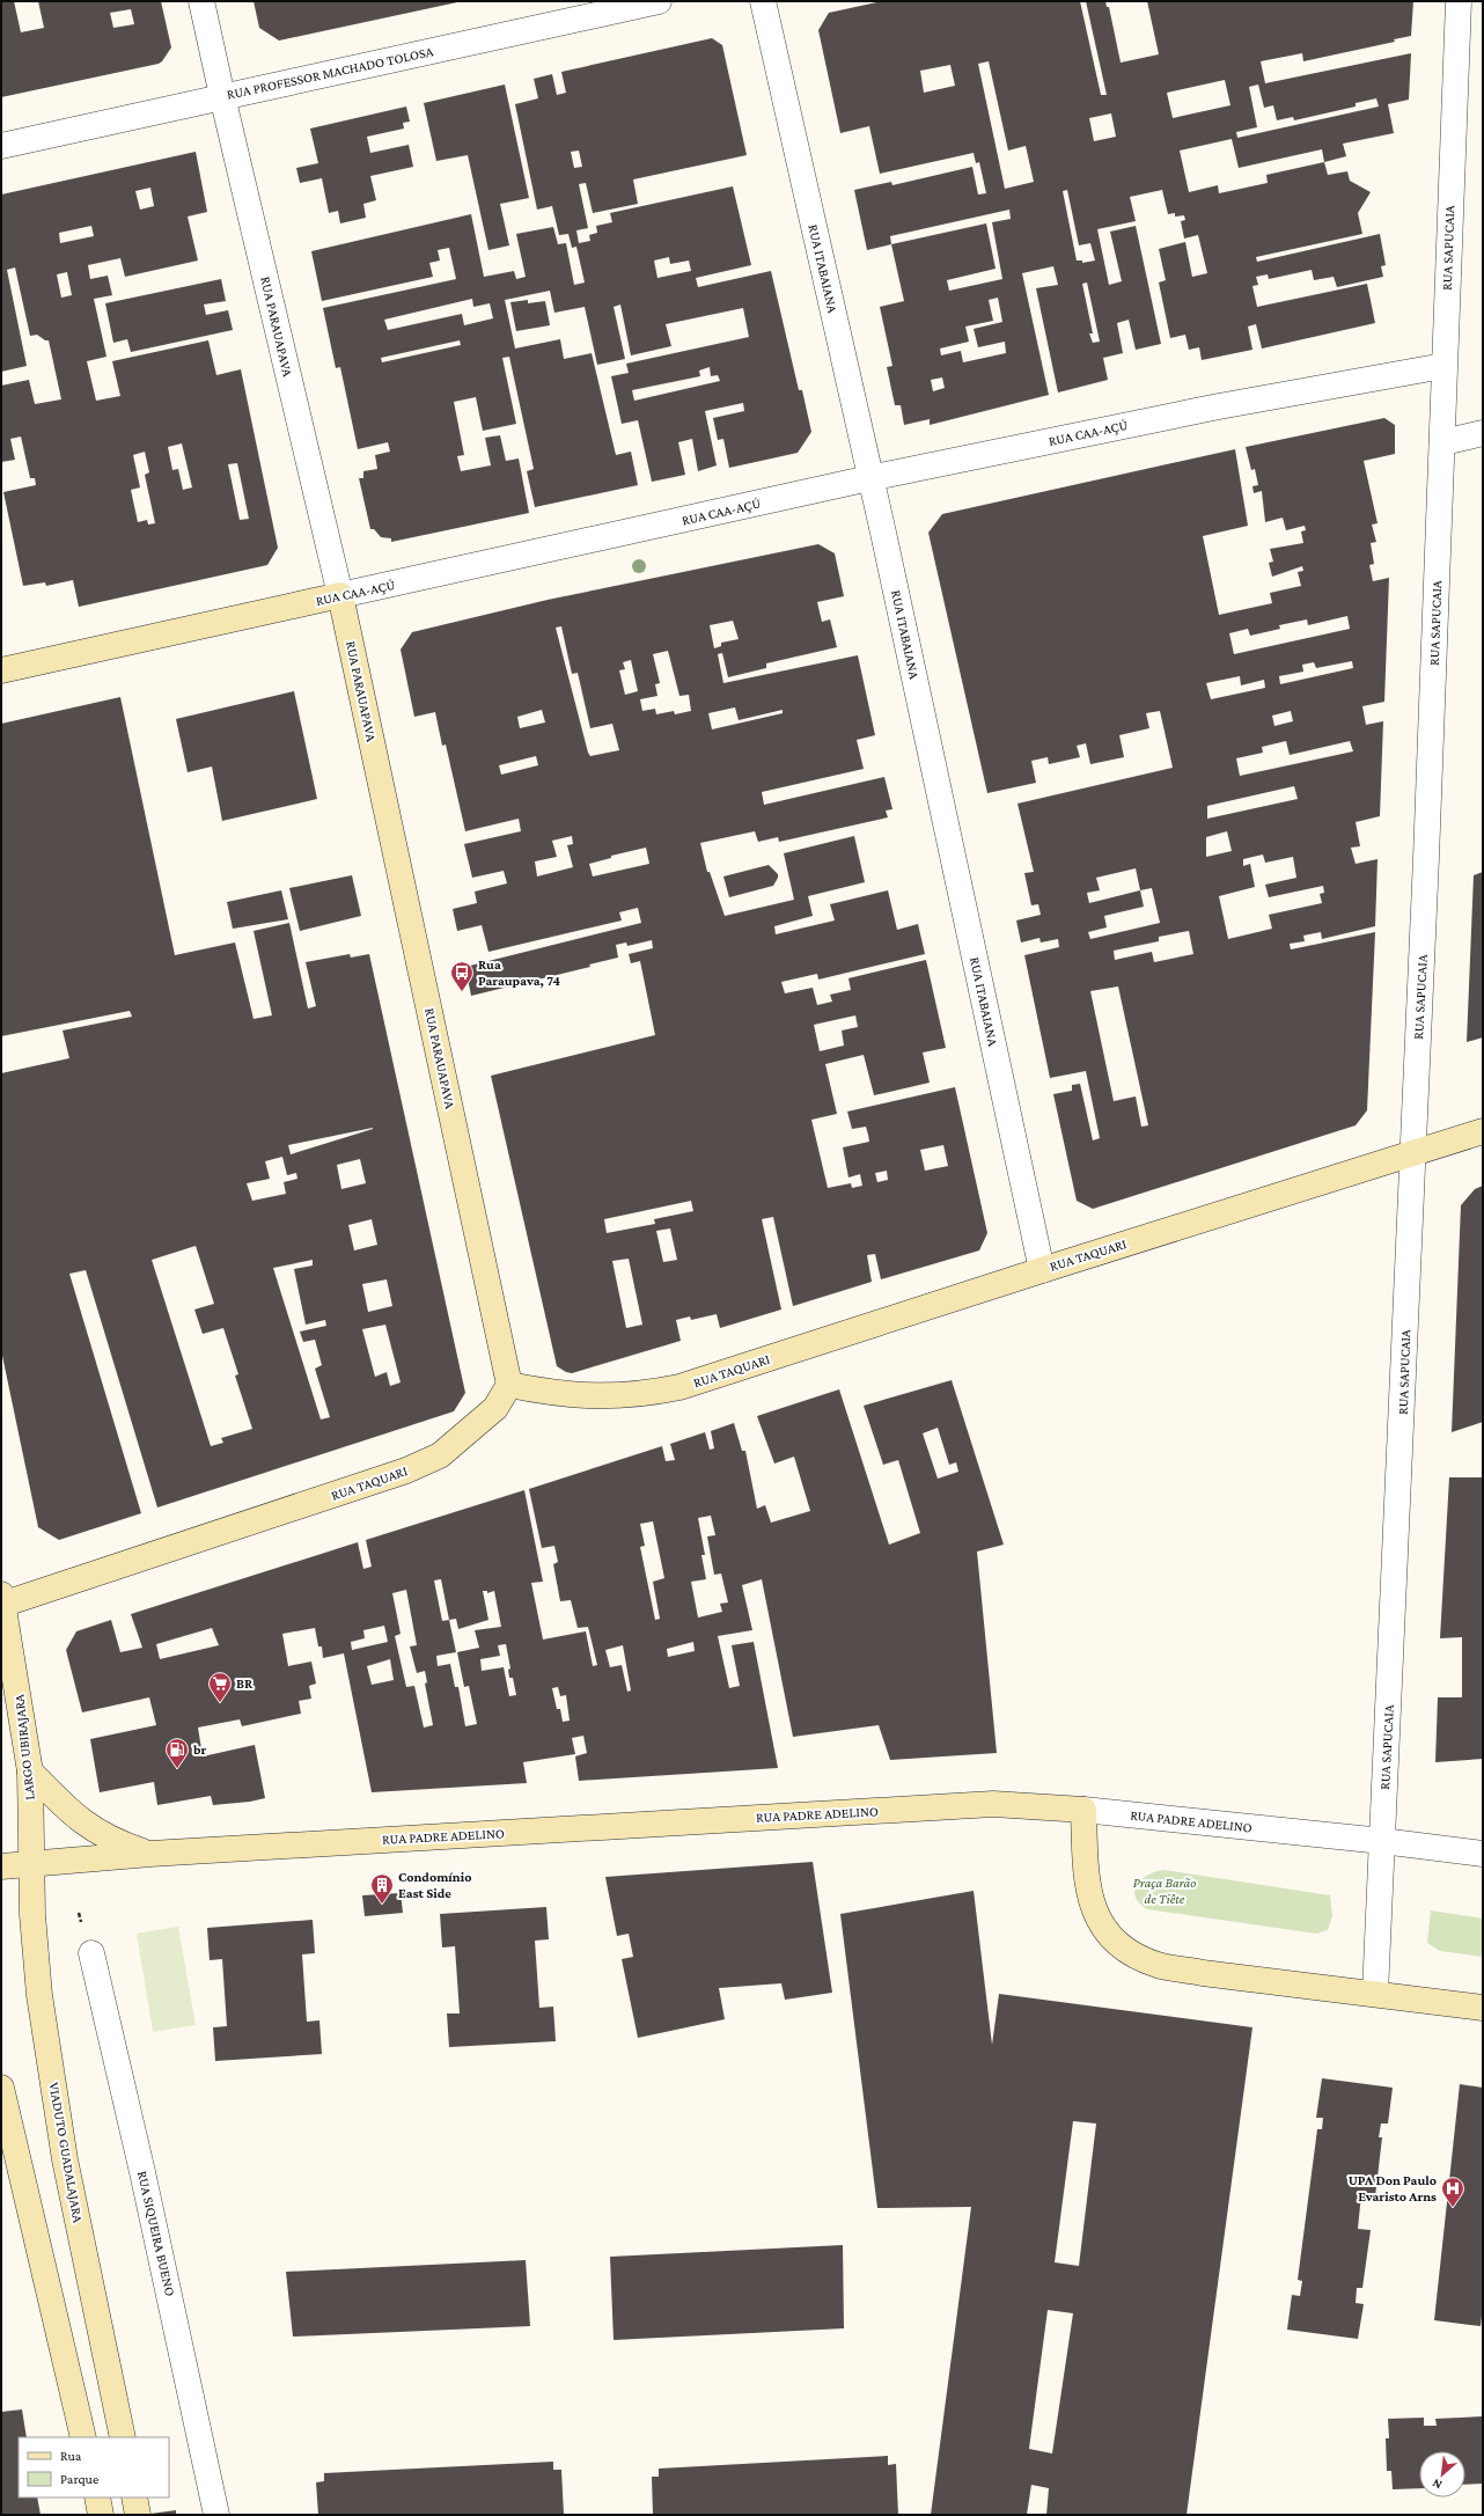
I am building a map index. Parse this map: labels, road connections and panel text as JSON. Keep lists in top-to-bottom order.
{
  "streets": {
    "main road": [
      "RUA PARAUAPAVA",
      "RUA CAA-AÇÚ",
      "RUA TAQUARI",
      "LARGO UBIRAJARA",
      "RUA PADRE ADELINO",
      "VIADUTO GUADALAJARA"
    ],
    "street": [
      "RUA PROFESSOR MACHADO TOLOSA",
      "RUA SAPUCAIA",
      "RUA ITABAIANA",
      "RUA SIQUEIRA BUENO"
    ]
  },
  "crossings": [
    ["RUA PROFESSOR MACHADO TOLOSA", "RUA PARAUAPAVA"],
    ["RUA SAPUCAIA", "RUA CAA-AÇÚ"],
    ["RUA SAPUCAIA", "RUA TAQUARI"],
    ["RUA SAPUCAIA", "RUA PADRE ADELINO"],
    ["RUA ITABAIANA", "RUA CAA-AÇÚ"],
    ["RUA ITABAIANA", "RUA TAQUARI"],
    ["RUA PARAUAPAVA", "RUA CAA-AÇÚ"],
    ["RUA PARAUAPAVA", "RUA TAQUARI"],
    ["RUA TAQUARI", "LARGO UBIRAJARA"],
    ["LARGO UBIRAJARA", "RUA PADRE ADELINO"],
    ["LARGO UBIRAJARA", "VIADUTO GUADALAJARA"],
    ["RUA PADRE ADELINO", "VIADUTO GUADALAJARA"]
  ],
  "parks": ["Praça Barão de Tiête"],
  "places": {
    "bus stop": ["Rua Paraupava, 74"],
    "supermarket": ["BR"],
    "fuel station": ["br"],
    "building": ["Condomínio East Side"],
    "hospital": ["UPA Don Paulo Evaristo Arns"]
  },
  "legend": ["Rua", "Parque"],
  "north": "bottom left"
}
